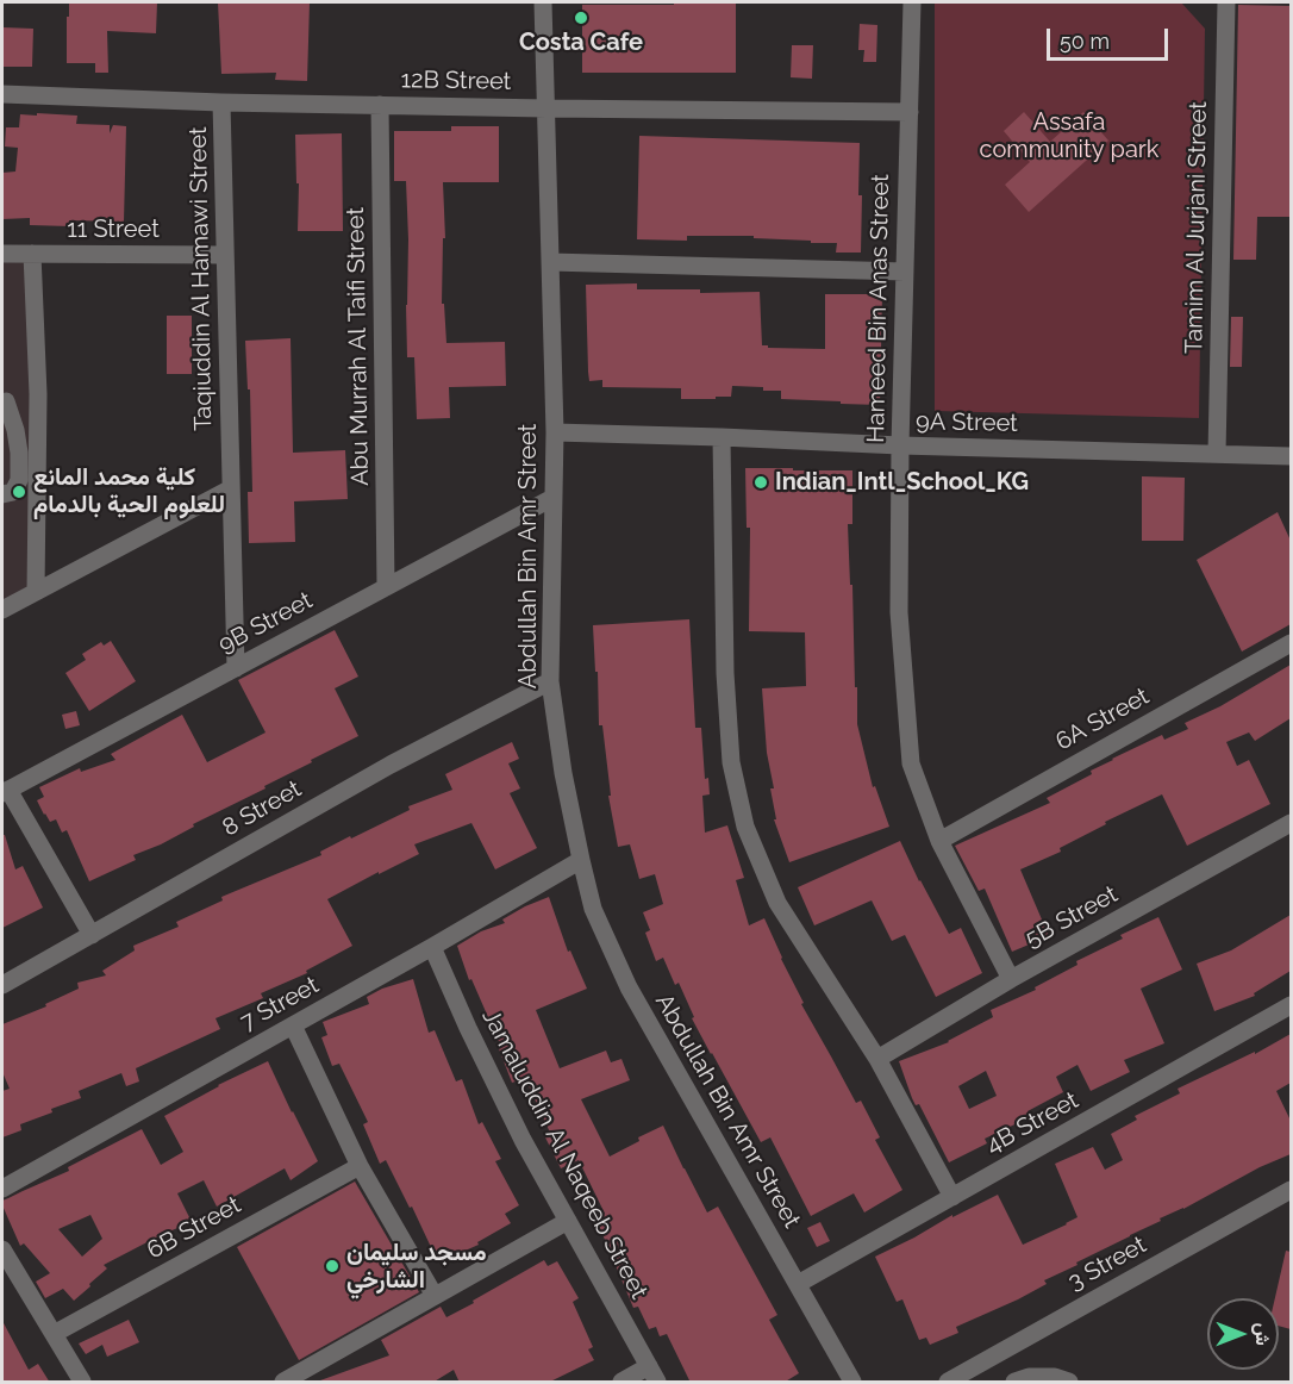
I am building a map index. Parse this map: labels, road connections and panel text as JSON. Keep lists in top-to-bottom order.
{
  "streets": {
    "street": [
      "12B Street",
      "Tamim Al Jurjani Street",
      "11 Street",
      "Taqiuddin Al Hamawi Street",
      "Hameed Bin Anas Street",
      "Abu Murrah Al Taifi Street",
      "9A Street",
      "Abdullah Bin Amr Street",
      "9B Street",
      "6A Street",
      "8 Street",
      "5B Street",
      "7 Street",
      "4B Street",
      "Jamaluddin Al Naqeeb Street",
      "6B Street",
      "3 Street"
    ]
  },
  "crossings": [
    ["12B Street", "Taqiuddin Al Hamawi Street"],
    ["12B Street", "Hameed Bin Anas Street"],
    ["12B Street", "Abu Murrah Al Taifi Street"],
    ["12B Street", "Abdullah Bin Amr Street"],
    ["Tamim Al Jurjani Street", "9A Street"],
    ["11 Street", "Taqiuddin Al Hamawi Street"],
    ["Taqiuddin Al Hamawi Street", "9B Street"],
    ["Hameed Bin Anas Street", "9A Street"],
    ["Hameed Bin Anas Street", "6A Street"],
    ["Hameed Bin Anas Street", "5B Street"],
    ["Abu Murrah Al Taifi Street", "9B Street"],
    ["9A Street", "Abdullah Bin Amr Street"],
    ["Abdullah Bin Amr Street", "9B Street"],
    ["Abdullah Bin Amr Street", "8 Street"],
    ["Abdullah Bin Amr Street", "7 Street"],
    ["Abdullah Bin Amr Street", "4B Street"],
    ["7 Street", "Jamaluddin Al Naqeeb Street"]
  ],
  "parks": ["Assafa community park"],
  "places": [
    "Costa Cafe",
    "Indian_Intl_School_KG",
    "كلية محمد المانع للعلوم الحية بالدمام",
    "مسجد سليمان الشارخي"
  ],
  "scale_bar": "50 m",
  "north": "right"
}
